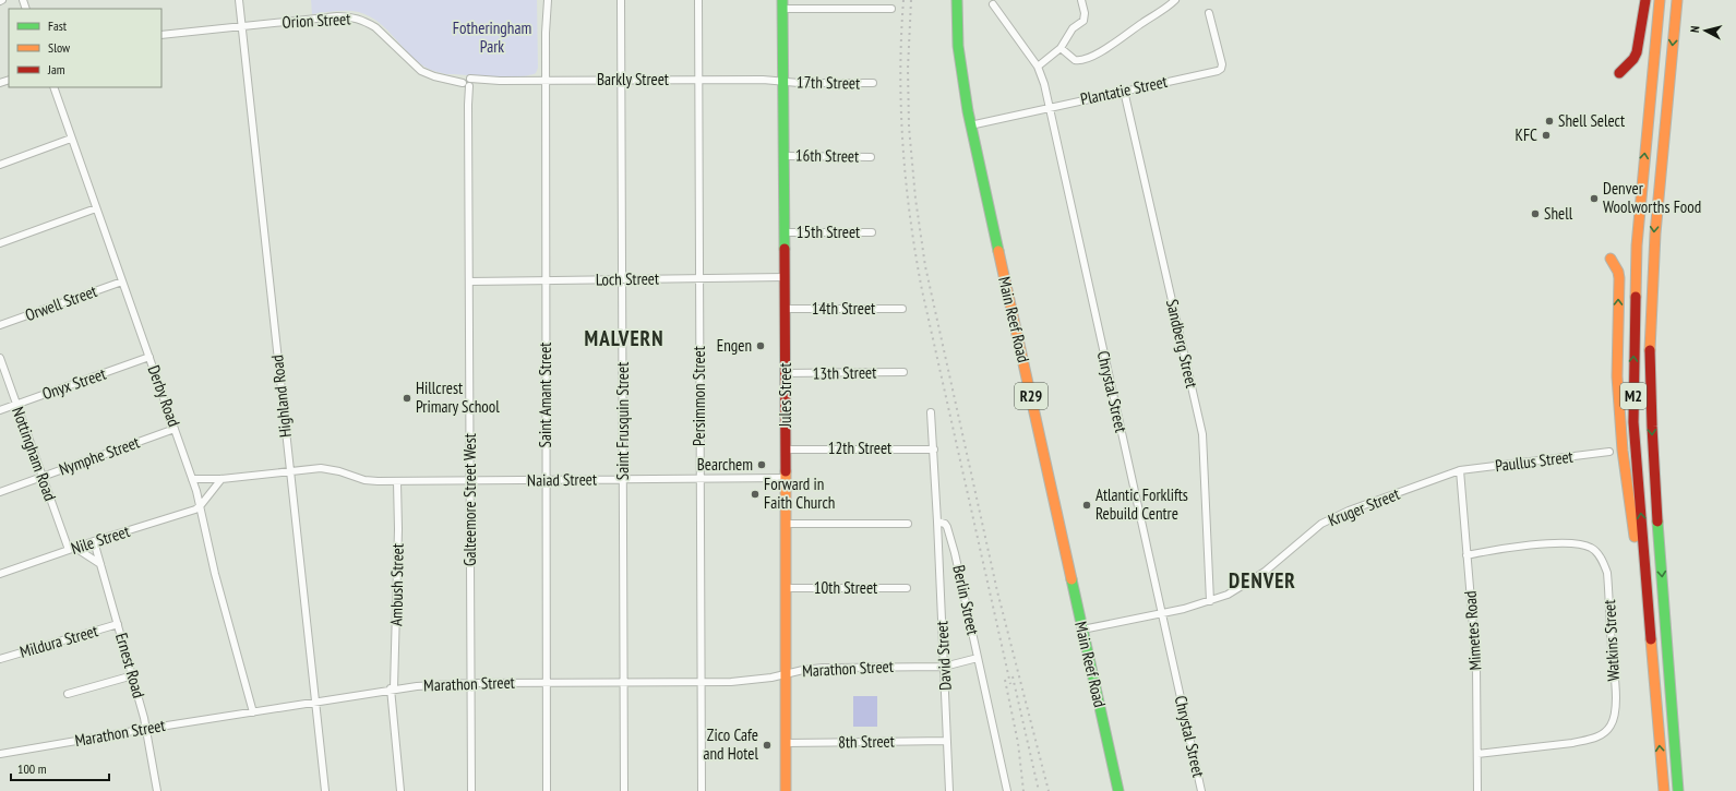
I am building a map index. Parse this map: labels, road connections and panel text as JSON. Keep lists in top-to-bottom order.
{
  "streets": {
    "main road": [
      "Main Reef Road",
      "Jules Street",
      "R29",
      "M2"
    ],
    "street": [
      "Orion Street",
      "Barkly Street",
      "17th Street",
      "Plantatie Street",
      "16th Street",
      "15th Street",
      "Loch Street",
      "Orwell Street",
      "14th Street",
      "Sandberg Street",
      "13th Street",
      "Onyx Street",
      "Chrystal Street",
      "Saint Amant Street",
      "Derby Road",
      "Highland Road",
      "Persimmon Street",
      "Saint Frusquin Street",
      "12th Street",
      "Nottingham Road",
      "Nymphe Street",
      "Paullus Street",
      "Naiad Street",
      "Galteemore Street West",
      "Kruger Street",
      "Nile Street",
      "Ambush Street",
      "10th Street",
      "Berlin Street",
      "Mimetes Road",
      "Watkins Street",
      "Mildura Street",
      "David Street",
      "Ernest Road",
      "Marathon Street",
      "8th Street"
    ]
  },
  "crossings": [
    ["Orion Street", "Barkly Street"],
    ["Orion Street", "Highland Road"],
    ["Orion Street", "Galteemore Street West"],
    ["Barkly Street", "17th Street"],
    ["Barkly Street", "Saint Amant Street"],
    ["Barkly Street", "Jules Street"],
    ["Barkly Street", "Persimmon Street"],
    ["Barkly Street", "Saint Frusquin Street"],
    ["Barkly Street", "Galteemore Street West"],
    ["17th Street", "Jules Street"],
    ["Plantatie Street", "Main Reef Road"],
    ["Plantatie Street", "Sandberg Street"],
    ["Plantatie Street", "Chrystal Street"],
    ["16th Street", "Jules Street"],
    ["15th Street", "Jules Street"],
    ["Loch Street", "Saint Amant Street"],
    ["Loch Street", "Jules Street"],
    ["Loch Street", "Persimmon Street"],
    ["Loch Street", "Saint Frusquin Street"],
    ["Loch Street", "Galteemore Street West"],
    ["Orwell Street", "Derby Road"],
    ["14th Street", "Jules Street"],
    ["Main Reef Road", "Kruger Street"],
    ["Sandberg Street", "Kruger Street"],
    ["13th Street", "Jules Street"],
    ["Onyx Street", "Derby Road"],
    ["Onyx Street", "Nottingham Road"],
    ["Chrystal Street", "Kruger Street"],
    ["Saint Amant Street", "Naiad Street"],
    ["Saint Amant Street", "Marathon Street"],
    ["Jules Street", "12th Street"],
    ["Jules Street", "Naiad Street"],
    ["Jules Street", "10th Street"],
    ["Jules Street", "Marathon Street"],
    ["Jules Street", "8th Street"],
    ["Derby Road", "Nymphe Street"],
    ["Derby Road", "Nile Street"],
    ["Derby Road", "Marathon Street"],
    ["Highland Road", "Naiad Street"],
    ["Highland Road", "Marathon Street"],
    ["Persimmon Street", "Naiad Street"],
    ["Persimmon Street", "Marathon Street"],
    ["Saint Frusquin Street", "Naiad Street"],
    ["Saint Frusquin Street", "Marathon Street"],
    ["Nottingham Road", "Nymphe Street"],
    ["Nottingham Road", "Nile Street"],
    ["Paullus Street", "Kruger Street"],
    ["Paullus Street", "Mimetes Road"],
    ["Naiad Street", "Galteemore Street West"],
    ["Naiad Street", "Ambush Street"],
    ["Galteemore Street West", "Marathon Street"],
    ["Kruger Street", "Mimetes Road"],
    ["Nile Street", "Ernest Road"],
    ["Ambush Street", "Marathon Street"],
    ["Berlin Street", "David Street"],
    ["Mimetes Road", "Watkins Street"],
    ["Mildura Street", "Ernest Road"],
    ["David Street", "Marathon Street"],
    ["David Street", "8th Street"],
    ["Ernest Road", "Marathon Street"]
  ],
  "districts": ["MALVERN", "DENVER"],
  "parks": ["Fotheringham Park"],
  "places": [
    "Shell Select",
    "KFC",
    "Denver Woolworths Food",
    "Shell",
    "Engen",
    "Hillcrest Primary School",
    "Bearchem",
    "Forward in Faith Church",
    "Atlantic Forklifts Rebuild Centre",
    "Zico Cafe and Hotel"
  ],
  "legend": ["Fast", "Slow", "Jam"],
  "scale_bar": "100 m",
  "north": "left"
}
